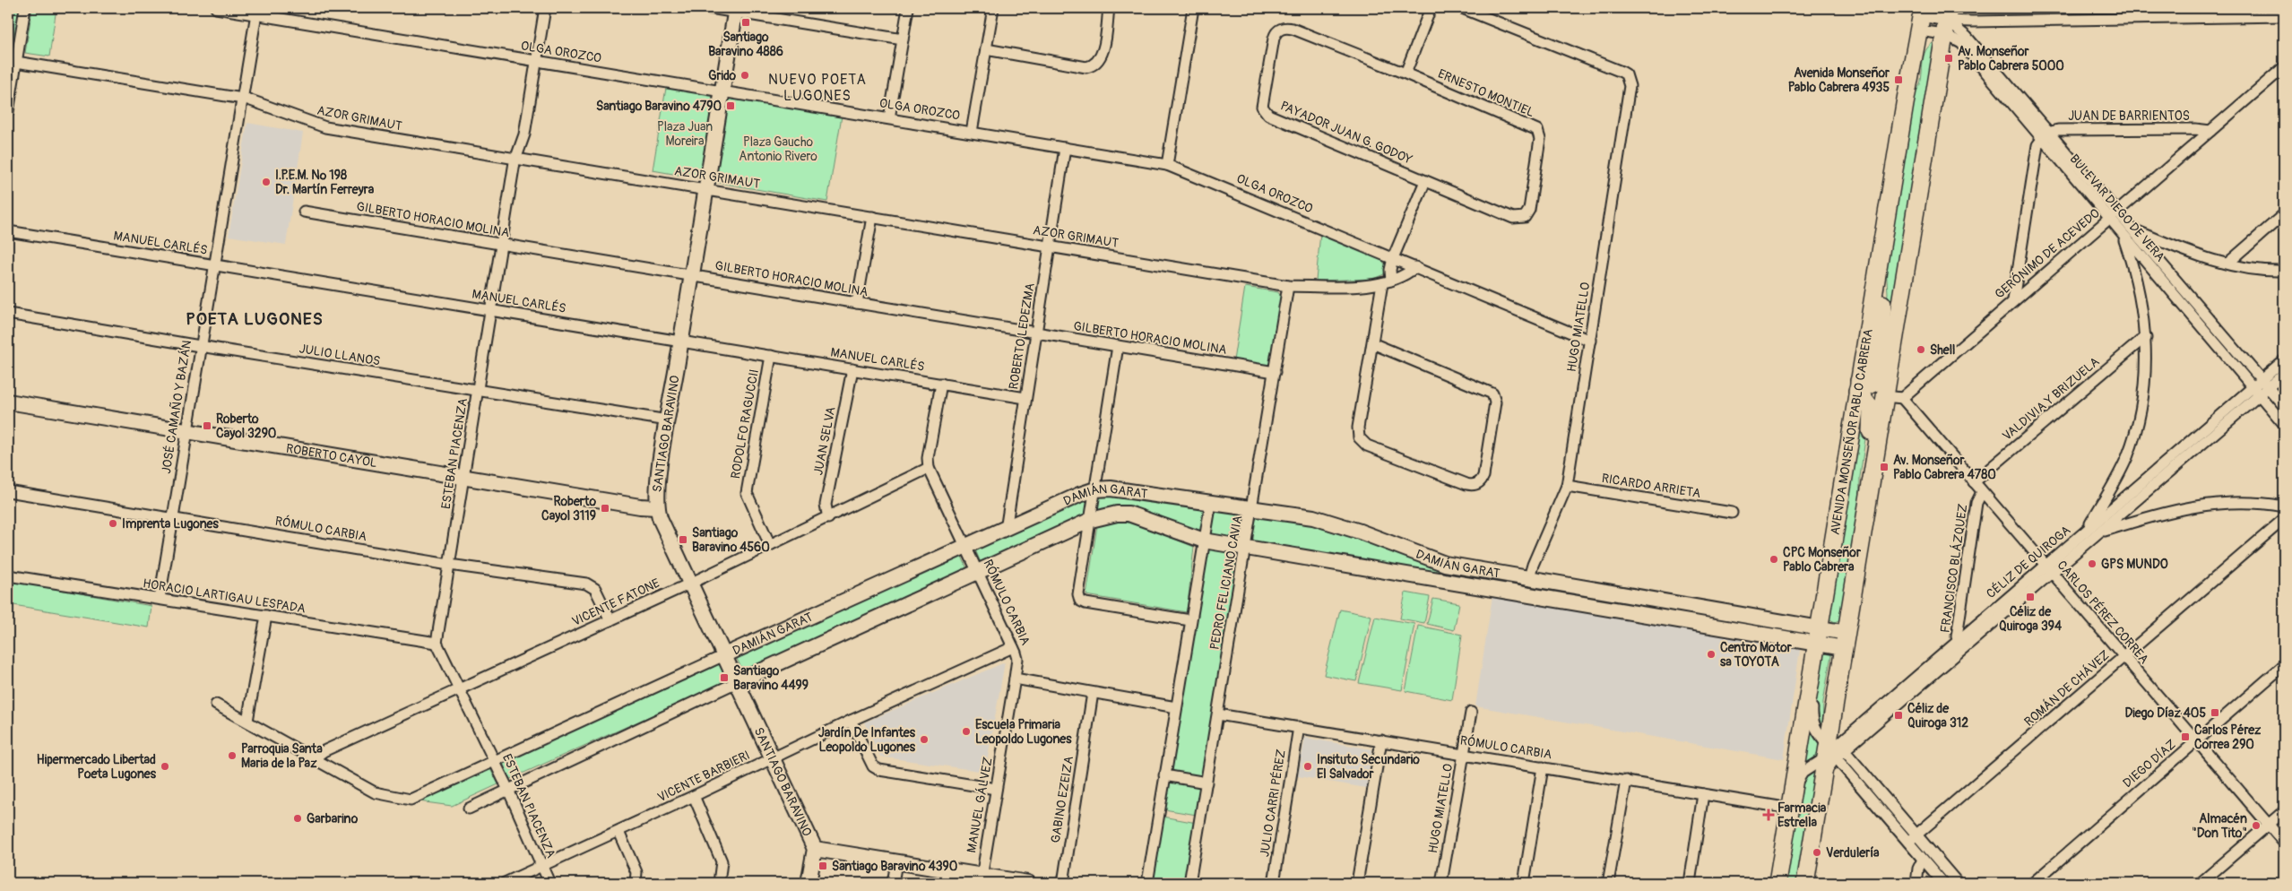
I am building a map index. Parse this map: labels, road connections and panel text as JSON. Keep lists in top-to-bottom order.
{
  "streets": {
    "main road": [
      "AVENIDA MONSEÑOR PABLO CABRERA",
      "SANTIAGO BARAVINO",
      "ROBERTO CAYOL",
      "DAMIÁN GARAT"
    ],
    "street": [
      "OLGA OROZCO",
      "ERNESTO MONTIEL",
      "JUAN DE BARRIENTOS",
      "AZOR GRIMAUT",
      "PAYADOR JUAN G. GODOY",
      "BULEVAR DIEGO DE VERA",
      "GILBERTO HORACIO MOLINA",
      "MANUEL CARLÉS",
      "GERÓNIMO DE ACEVEDO",
      "HUGO MIATELLO",
      "ROBERTO LEDEZMA",
      "JULIO LLANOS",
      "VALDIVIA Y BRIZUELA",
      "JOSÉ CAMAÑO Y BAZÁN",
      "RODOLFO RAGUCCII",
      "JUAN SELVA",
      "ESTEBAN PIACENZA",
      "RICARDO ARRIETA",
      "RÓMULO CARBIA",
      "CÉLIZ DE QUIROGA",
      "FRANCISCO BLÁZQUEZ",
      "PEDRO FELICIANO CAVIA",
      "HORACIO LARTIGAU LESPADA",
      "VICENTE FATONE",
      "CARLOS PÉREZ CORREA",
      "ROMÁN DE CHÁVEZ",
      "DIEGO DÍAZ",
      "VICENTE BARBIERI",
      "GABINO EZEIZA",
      "JULIO CARRI PÉREZ",
      "MANUEL GÁLVEZ"
    ]
  },
  "crossings": [
    ["OLGA OROZCO", "AZOR GRIMAUT"],
    ["OLGA OROZCO", "HUGO MIATELLO"],
    ["OLGA OROZCO", "ROBERTO LEDEZMA"],
    ["OLGA OROZCO", "JOSÉ CAMAÑO Y BAZÁN"],
    ["OLGA OROZCO", "SANTIAGO BARAVINO"],
    ["OLGA OROZCO", "ESTEBAN PIACENZA"],
    ["ERNESTO MONTIEL", "PAYADOR JUAN G. GODOY"],
    ["JUAN DE BARRIENTOS", "BULEVAR DIEGO DE VERA"],
    ["JUAN DE BARRIENTOS", "GERÓNIMO DE ACEVEDO"],
    ["AZOR GRIMAUT", "ROBERTO LEDEZMA"],
    ["AZOR GRIMAUT", "JOSÉ CAMAÑO Y BAZÁN"],
    ["AZOR GRIMAUT", "SANTIAGO BARAVINO"],
    ["AZOR GRIMAUT", "ESTEBAN PIACENZA"],
    ["AZOR GRIMAUT", "PEDRO FELICIANO CAVIA"],
    ["BULEVAR DIEGO DE VERA", "GERÓNIMO DE ACEVEDO"],
    ["BULEVAR DIEGO DE VERA", "CÉLIZ DE QUIROGA"],
    ["GILBERTO HORACIO MOLINA", "ROBERTO LEDEZMA"],
    ["GILBERTO HORACIO MOLINA", "SANTIAGO BARAVINO"],
    ["GILBERTO HORACIO MOLINA", "ESTEBAN PIACENZA"],
    ["GILBERTO HORACIO MOLINA", "PEDRO FELICIANO CAVIA"],
    ["MANUEL CARLÉS", "ROBERTO LEDEZMA"],
    ["MANUEL CARLÉS", "JOSÉ CAMAÑO Y BAZÁN"],
    ["MANUEL CARLÉS", "RODOLFO RAGUCCII"],
    ["MANUEL CARLÉS", "SANTIAGO BARAVINO"],
    ["MANUEL CARLÉS", "JUAN SELVA"],
    ["MANUEL CARLÉS", "ESTEBAN PIACENZA"],
    ["MANUEL CARLÉS", "RÓMULO CARBIA"],
    ["GERÓNIMO DE ACEVEDO", "CARLOS PÉREZ CORREA"],
    ["HUGO MIATELLO", "RICARDO ARRIETA"],
    ["HUGO MIATELLO", "DAMIÁN GARAT"],
    ["HUGO MIATELLO", "RÓMULO CARBIA"],
    ["ROBERTO LEDEZMA", "DAMIÁN GARAT"],
    ["JULIO LLANOS", "JOSÉ CAMAÑO Y BAZÁN"],
    ["JULIO LLANOS", "SANTIAGO BARAVINO"],
    ["JULIO LLANOS", "ESTEBAN PIACENZA"],
    ["VALDIVIA Y BRIZUELA", "CARLOS PÉREZ CORREA"],
    ["JOSÉ CAMAÑO Y BAZÁN", "ROBERTO CAYOL"],
    ["JOSÉ CAMAÑO Y BAZÁN", "RÓMULO CARBIA"],
    ["JOSÉ CAMAÑO Y BAZÁN", "HORACIO LARTIGAU LESPADA"],
    ["RODOLFO RAGUCCII", "VICENTE FATONE"],
    ["AVENIDA MONSEÑOR PABLO CABRERA", "DAMIÁN GARAT"],
    ["AVENIDA MONSEÑOR PABLO CABRERA", "RÓMULO CARBIA"],
    ["AVENIDA MONSEÑOR PABLO CABRERA", "CÉLIZ DE QUIROGA"],
    ["SANTIAGO BARAVINO", "ROBERTO CAYOL"],
    ["SANTIAGO BARAVINO", "DAMIÁN GARAT"],
    ["SANTIAGO BARAVINO", "VICENTE FATONE"],
    ["SANTIAGO BARAVINO", "VICENTE BARBIERI"],
    ["JUAN SELVA", "VICENTE FATONE"],
    ["ESTEBAN PIACENZA", "ROBERTO CAYOL"],
    ["ESTEBAN PIACENZA", "DAMIÁN GARAT"],
    ["ESTEBAN PIACENZA", "RÓMULO CARBIA"],
    ["ESTEBAN PIACENZA", "HORACIO LARTIGAU LESPADA"],
    ["ESTEBAN PIACENZA", "VICENTE FATONE"],
    ["ESTEBAN PIACENZA", "VICENTE BARBIERI"],
    ["DAMIÁN GARAT", "RÓMULO CARBIA"],
    ["DAMIÁN GARAT", "PEDRO FELICIANO CAVIA"],
    ["DAMIÁN GARAT", "VICENTE FATONE"],
    ["RÓMULO CARBIA", "PEDRO FELICIANO CAVIA"],
    ["RÓMULO CARBIA", "VICENTE FATONE"],
    ["RÓMULO CARBIA", "VICENTE BARBIERI"],
    ["RÓMULO CARBIA", "JULIO CARRI PÉREZ"],
    ["RÓMULO CARBIA", "MANUEL GÁLVEZ"],
    ["CÉLIZ DE QUIROGA", "FRANCISCO BLÁZQUEZ"],
    ["CÉLIZ DE QUIROGA", "CARLOS PÉREZ CORREA"],
    ["FRANCISCO BLÁZQUEZ", "CARLOS PÉREZ CORREA"],
    ["CARLOS PÉREZ CORREA", "ROMÁN DE CHÁVEZ"],
    ["CARLOS PÉREZ CORREA", "DIEGO DÍAZ"]
  ],
  "districts": ["NUEVO POETA LUGONES", "POETA LUGONES"],
  "parks": ["Plaza Juan Moreira", "Plaza Gaucho Antonio Rivero"],
  "places": {
    "transit": [
      "Santiago Baravino 4886",
      "Av. Monseñor Pablo Cabrera 5000",
      "Avenida Monseñor Pablo Cabrera 4935",
      "Santiago Baravino 4790",
      "Roberto Cayol 3290",
      "Av. Monseñor Pablo Cabrera 4780",
      "Roberto Cayol 3119",
      "Santiago Baravino 4560",
      "Céliz de Quiroga 394",
      "Santiago Baravino 4499",
      "Diego Díaz 405",
      "Céliz de Quiroga 312",
      "Carlos Pérez Correa 290",
      "Santiago Baravino 4390"
    ],
    "other": [
      "Grido",
      "I.P.E.M. Nº 198 Dr. Martín Ferreyra",
      "Shell",
      "Imprenta Lugones",
      "CPC Monseñor Pablo Cabrera",
      "GPS MUNDO",
      "Centro Motor sa TOYOTA",
      "Escuela Primaria Leopoldo Lugones",
      "Jardín De Infantes Leopoldo Lugones",
      "Parroquia Santa Maria de la Paz",
      "Hipermercado Libertad Poeta Lugones",
      "Insituto Secundario El Salvador",
      "Garbarino",
      "Almacén \"Don Tito\"",
      "Verdulería"
    ],
    "health": ["Farmacia Estrella"]
  }
}
